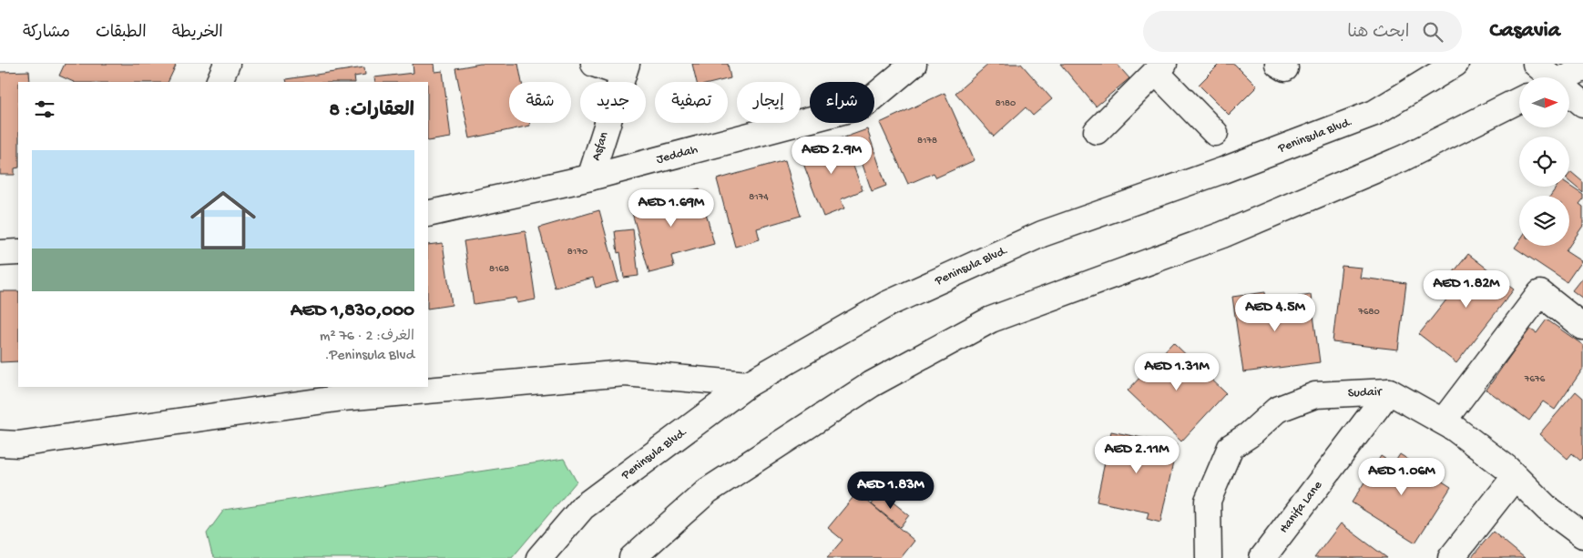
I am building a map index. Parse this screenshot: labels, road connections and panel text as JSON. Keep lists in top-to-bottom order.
{
  "streets": {
    "street": [
      "Peninsula Blvd.",
      "Asfan",
      "Jeddah",
      "Sudair",
      "Hanifa Lane"
    ]
  },
  "crossings": [
    ["Asfan", "Jeddah"],
    ["Sudair", "Hanifa Lane"]
  ],
  "house_numbers": [
    "8180",
    "8178",
    "8174",
    "8170",
    "8168",
    "7680",
    "7676"
  ],
  "north": "right",
  "page": {
    "header": "Casavia",
    "search": "ابحث هنا",
    "nav": ["الخريطة", "الطبقات", "مشاركة"],
    "chip": [
      "شراء",
      "إيجار",
      "تصفية",
      "جديد",
      "شقة"
    ],
    "heading": "العقارات: 8",
    "price": [
      "AED 2.9M",
      "AED 1.69M",
      "AED 1.82M",
      "AED 4.5M",
      "AED 1.31M",
      "AED 2.11M",
      "AED 1.06M",
      "AED 1.83M"
    ],
    "list": [
      {
        "name": "AED 1,830,000",
        "note": "الغرف: 2 · 76 m² · Peninsula Blvd."
      }
    ]
  }
}
